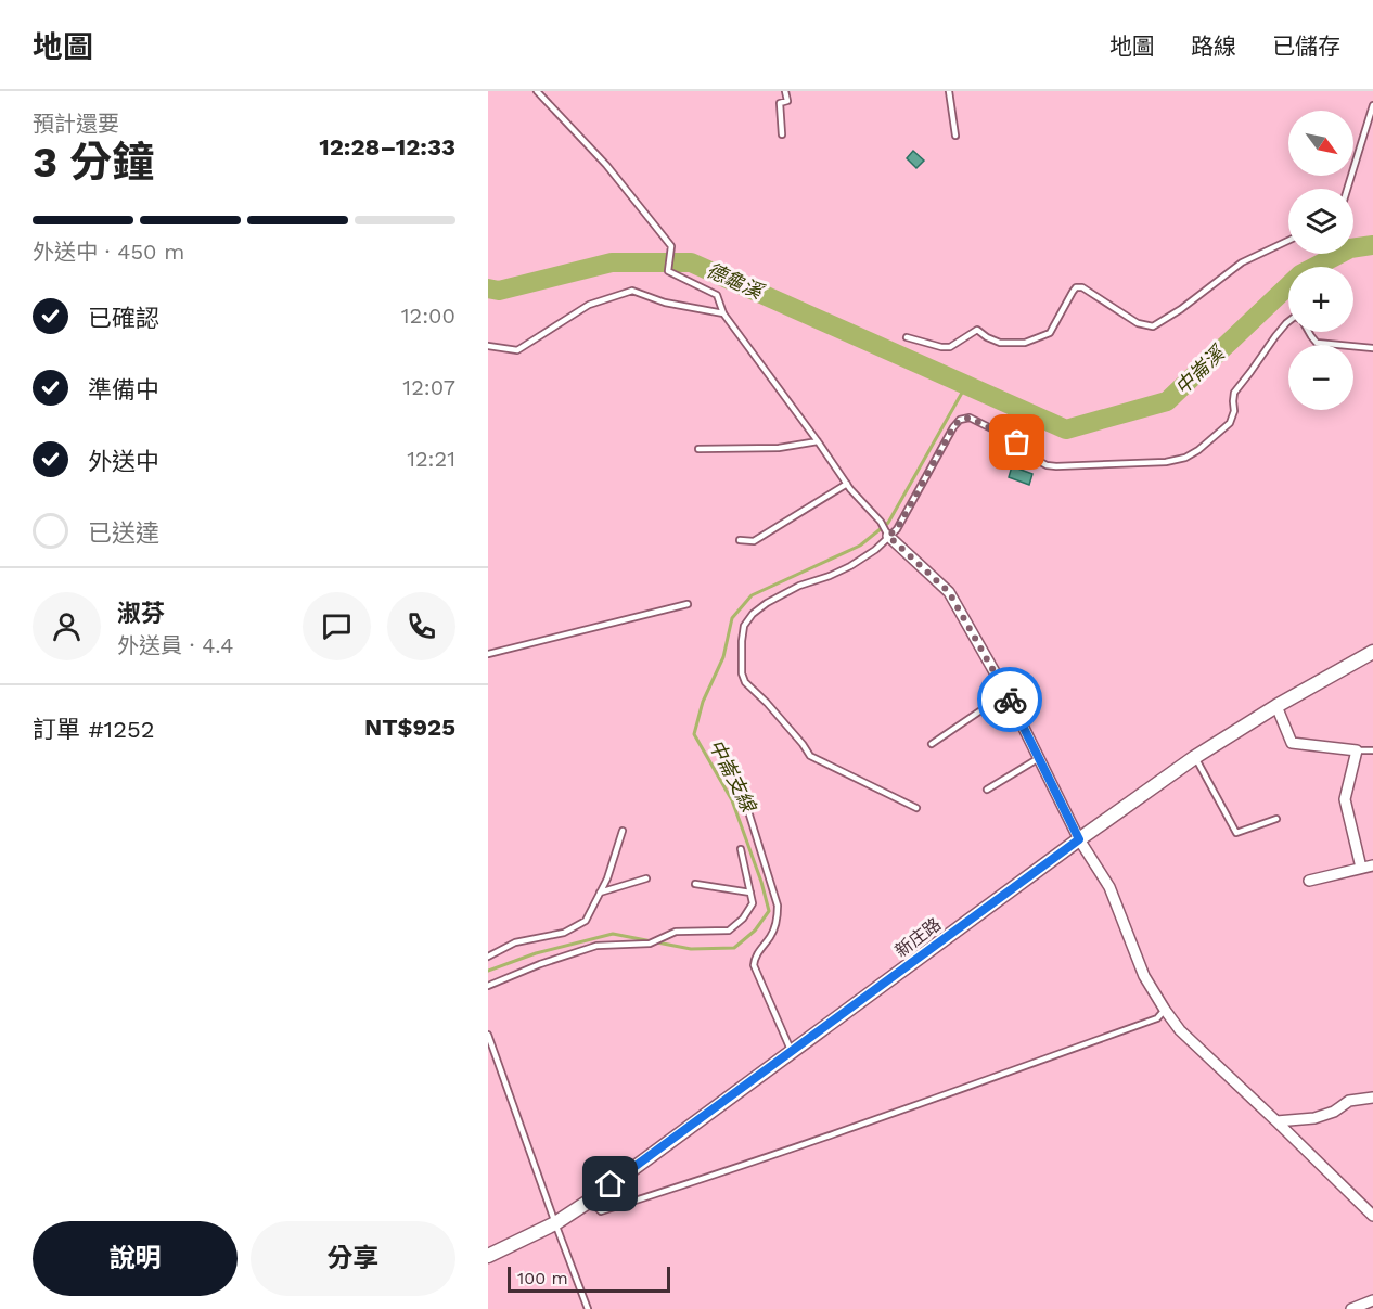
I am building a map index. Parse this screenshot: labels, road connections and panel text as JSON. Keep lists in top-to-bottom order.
{
  "streets": {
    "street": ["新庄路"]
  },
  "water": ["德龜溪", "中崙溪", "中崙支線"],
  "scale_bar": "100 m",
  "north": "bottom right",
  "page": {
    "header": "地圖",
    "nav": ["地圖", "路線", "已儲存"],
    "heading": ["3 分鐘", "預計還要", "12:28–12:33"],
    "panel": [
      "淑芬",
      "外送員 · 4.4",
      "訂單 #1252",
      "NT$925"
    ],
    "map_buttons": ["+", "−"],
    "bar": "外送中 · 450 m",
    "list": [
      ["已確認", "12:00"],
      ["準備中", "12:07"],
      ["外送中", "12:21"],
      "已送達"
    ],
    "buttons": ["說明", "分享"],
    "scale": "100 m"
  }
}
